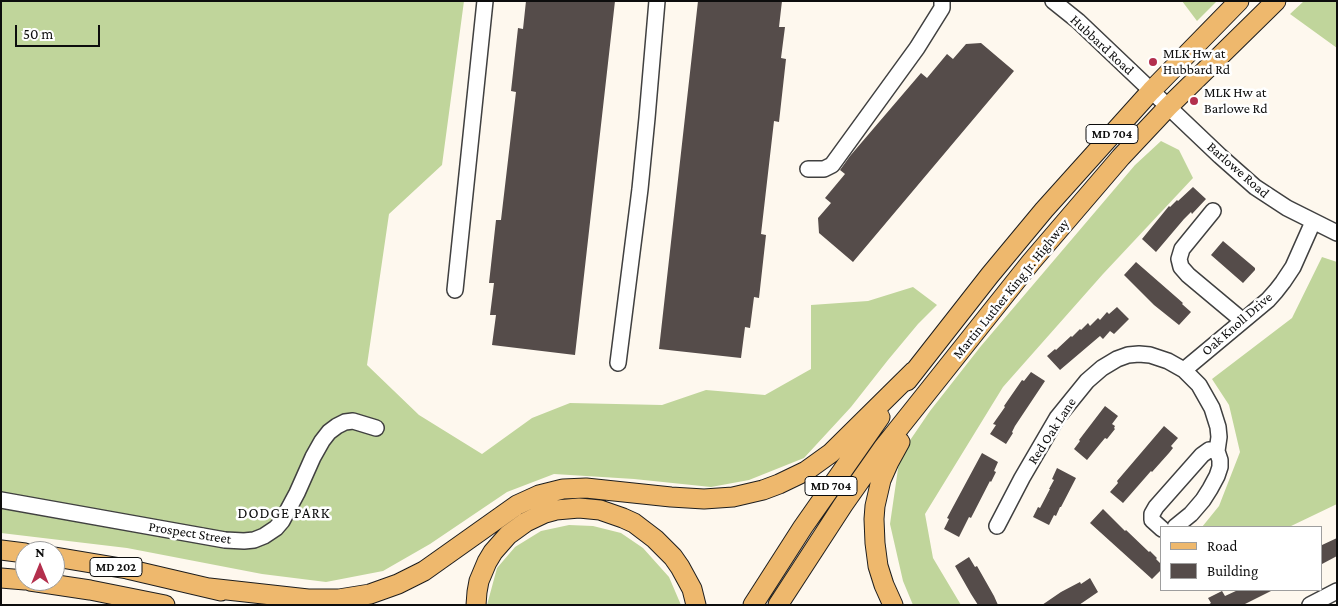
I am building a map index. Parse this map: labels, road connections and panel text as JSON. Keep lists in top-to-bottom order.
{
  "streets": {
    "main road": ["MD 704", "Martin Luther King Jr. Highway", "MD 202"],
    "street": [
      "Hubbard Road",
      "Barlowe Road",
      "Oak Knoll Drive",
      "Red Oak Lane",
      "Prospect Street"
    ]
  },
  "crossings": [
    ["Hubbard Road", "Barlowe Road"],
    ["Hubbard Road", "Martin Luther King Jr. Highway"],
    ["Barlowe Road", "Martin Luther King Jr. Highway"],
    ["Barlowe Road", "Oak Knoll Drive"],
    ["Oak Knoll Drive", "Red Oak Lane"]
  ],
  "districts": ["DODGE PARK"],
  "places": ["MLK Hw at Hubbard Rd", "MLK Hw at Barlowe Rd"],
  "legend": ["Road", "Building"],
  "scale_bar": "50 m",
  "north": "top"
}
